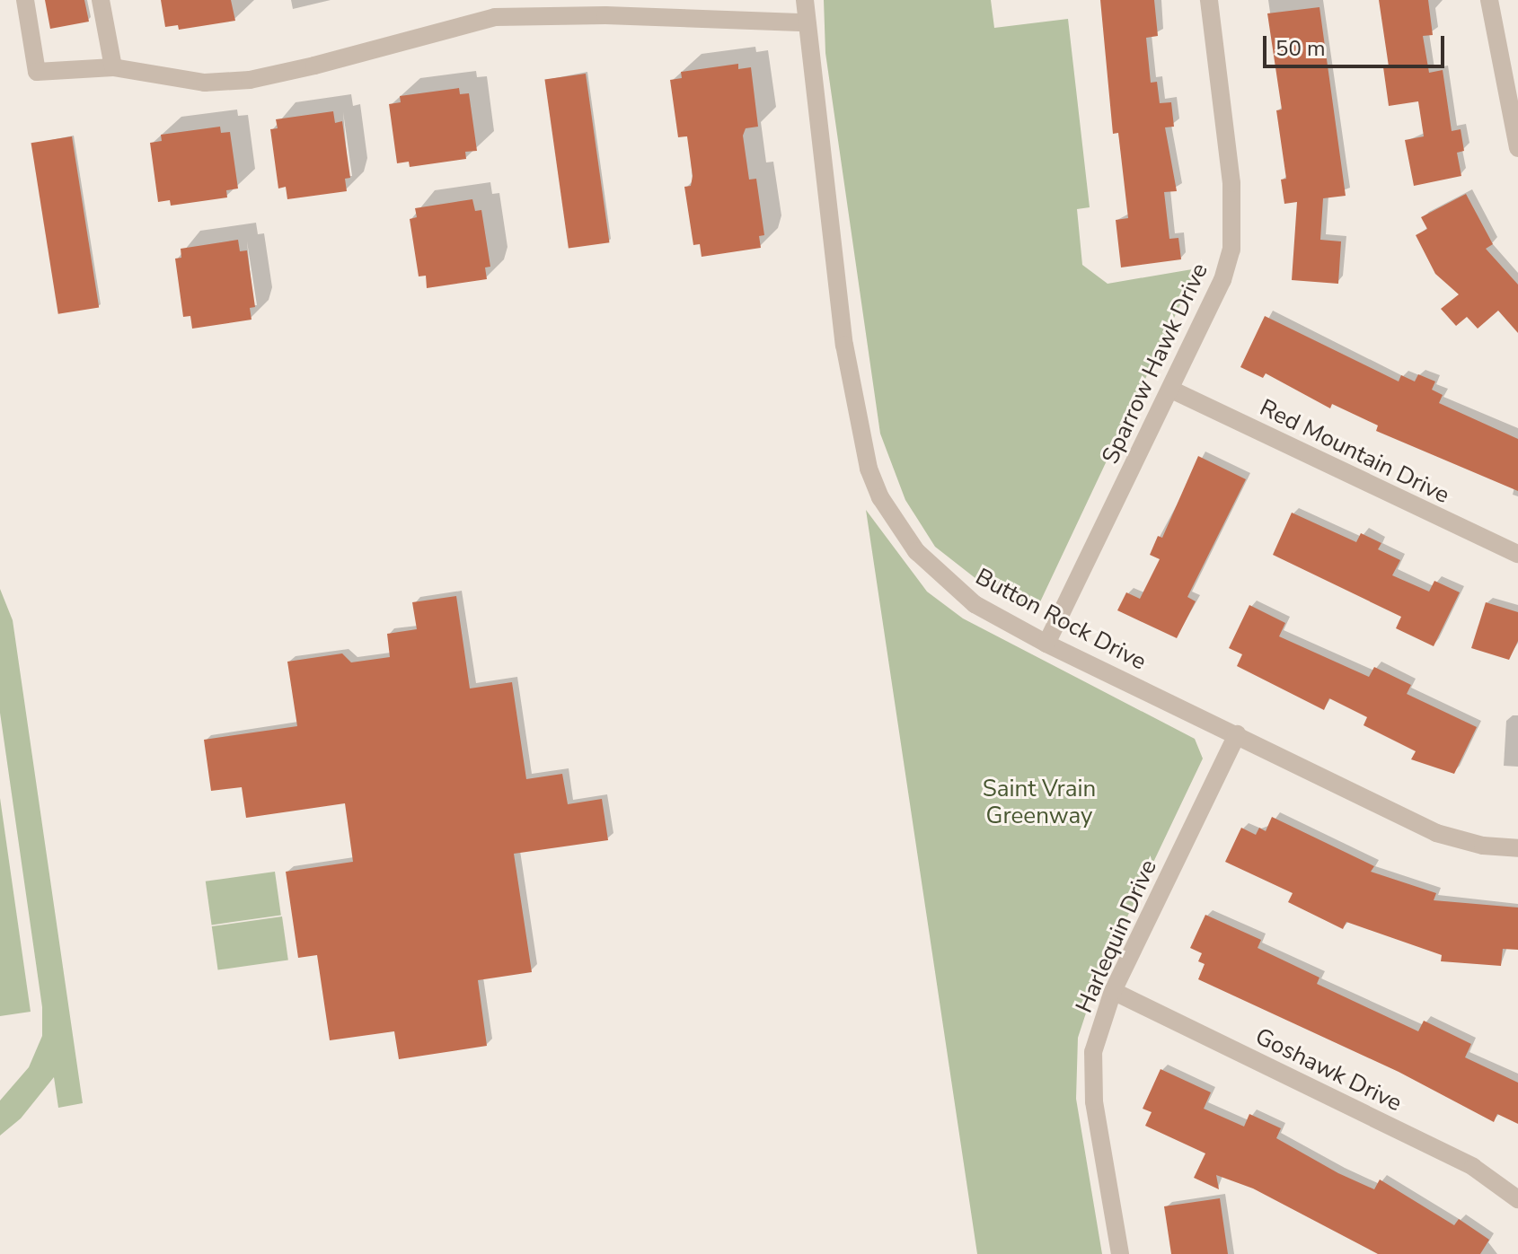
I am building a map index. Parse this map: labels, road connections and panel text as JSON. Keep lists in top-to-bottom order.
{
  "streets": {
    "street": [
      "Sparrow Hawk Drive",
      "Red Mountain Drive",
      "Button Rock Drive",
      "Harlequin Drive",
      "Goshawk Drive"
    ]
  },
  "crossings": [
    ["Sparrow Hawk Drive", "Red Mountain Drive"],
    ["Sparrow Hawk Drive", "Button Rock Drive"],
    ["Button Rock Drive", "Harlequin Drive"],
    ["Harlequin Drive", "Goshawk Drive"]
  ],
  "parks": ["Saint Vrain Greenway"],
  "scale_bar": "50 m"
}
